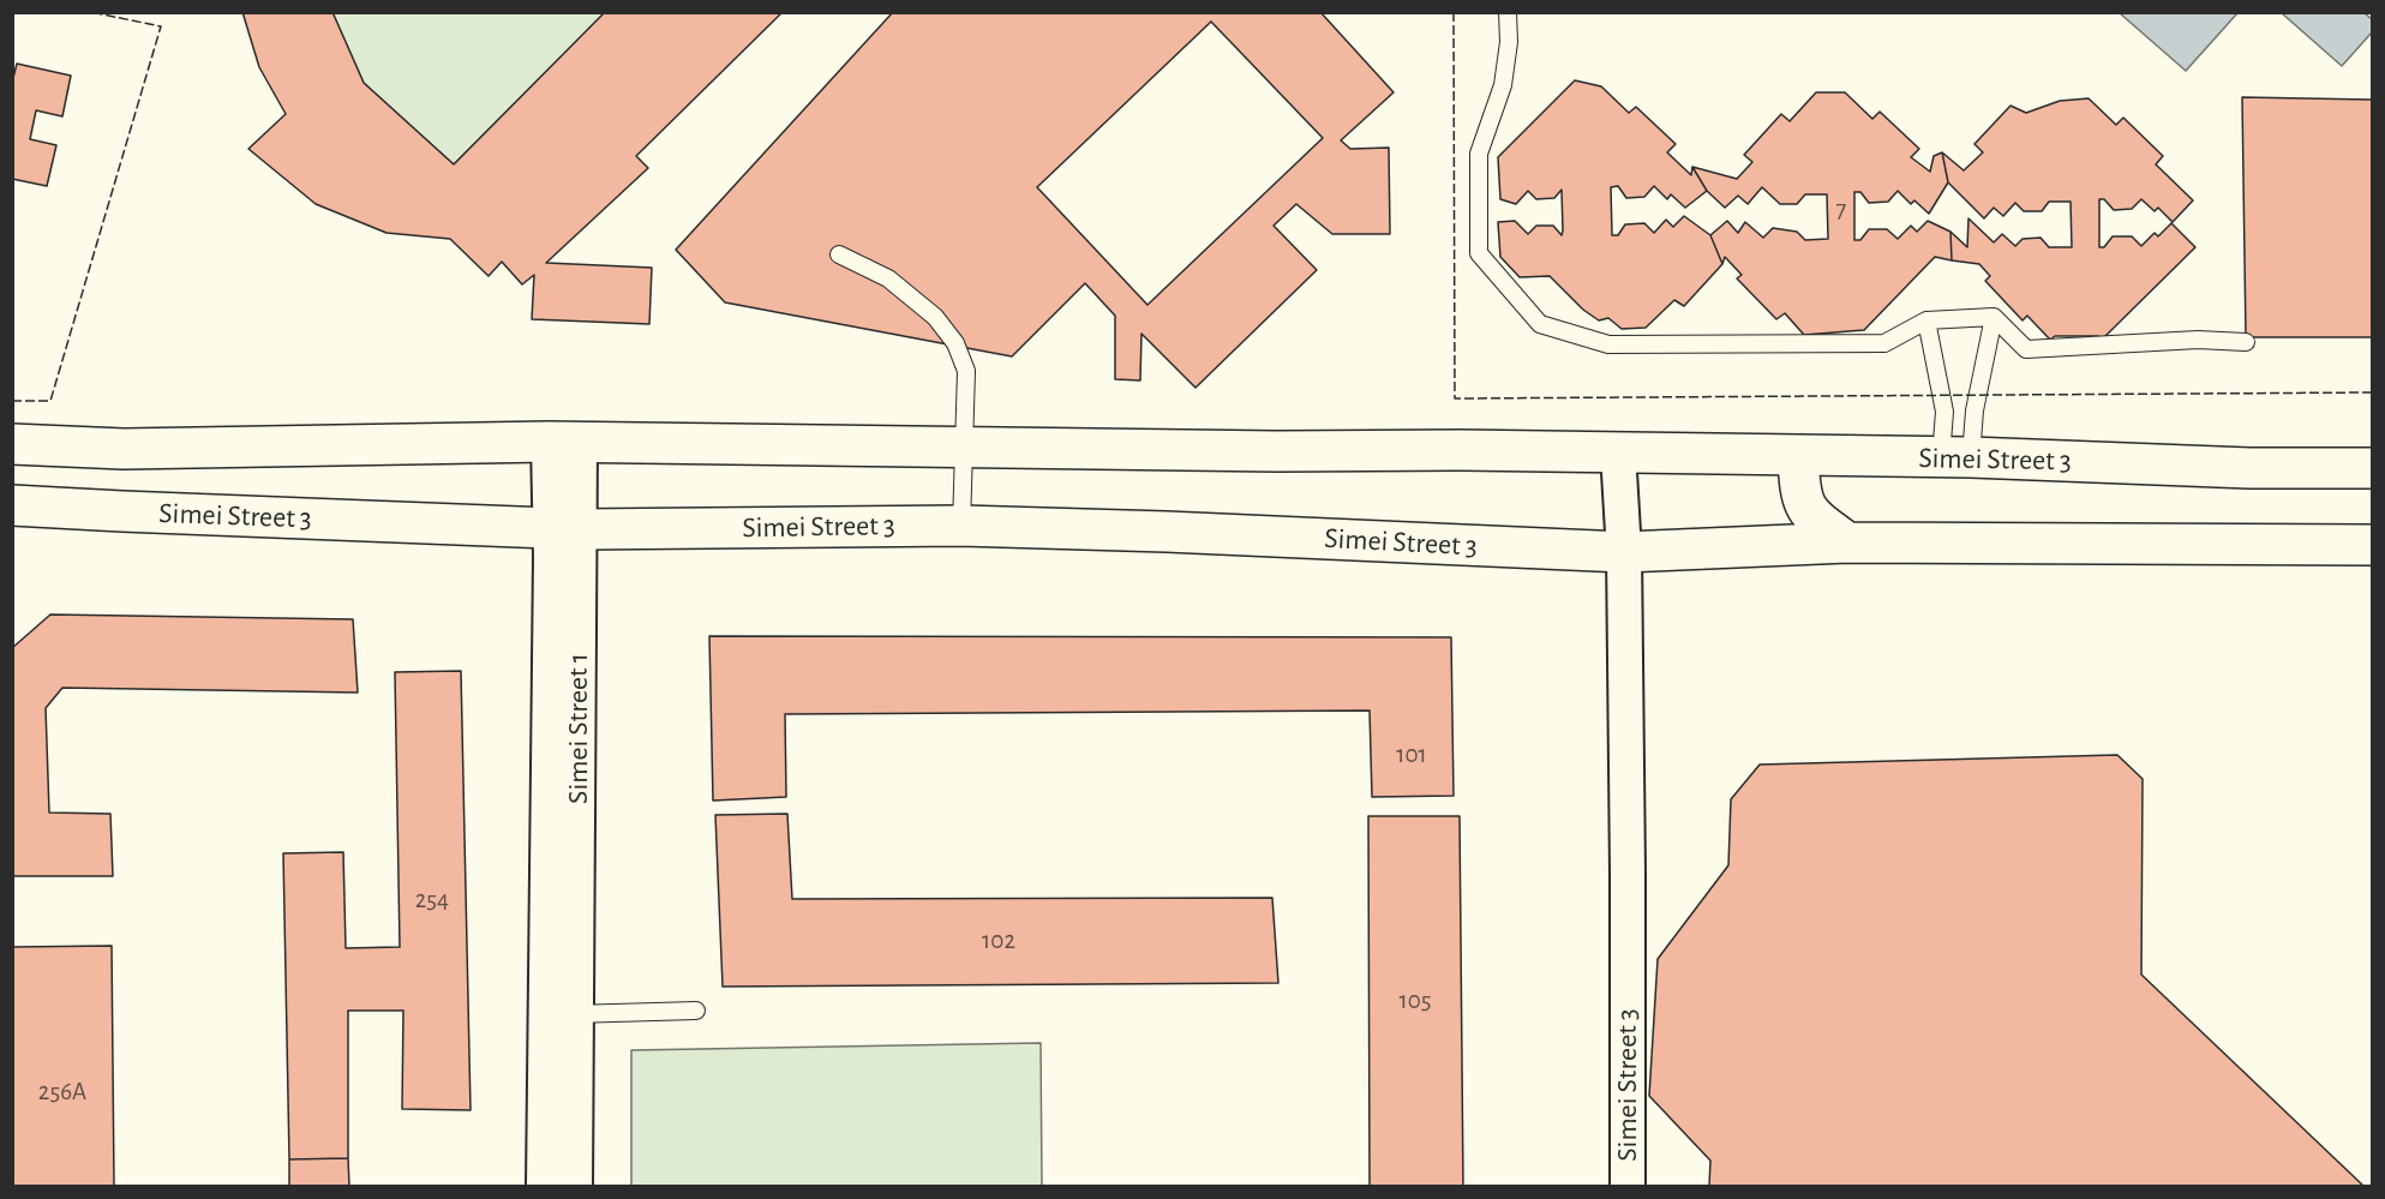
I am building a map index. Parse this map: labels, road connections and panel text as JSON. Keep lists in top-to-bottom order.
{
  "streets": {
    "main road": ["Simei Street 3"],
    "street": ["Simei Street 1"]
  },
  "crossings": [
    ["Simei Street 3", "Simei Street 1"]
  ],
  "house_numbers": [
    "7",
    "101",
    "254",
    "102",
    "105",
    "256A"
  ]
}
